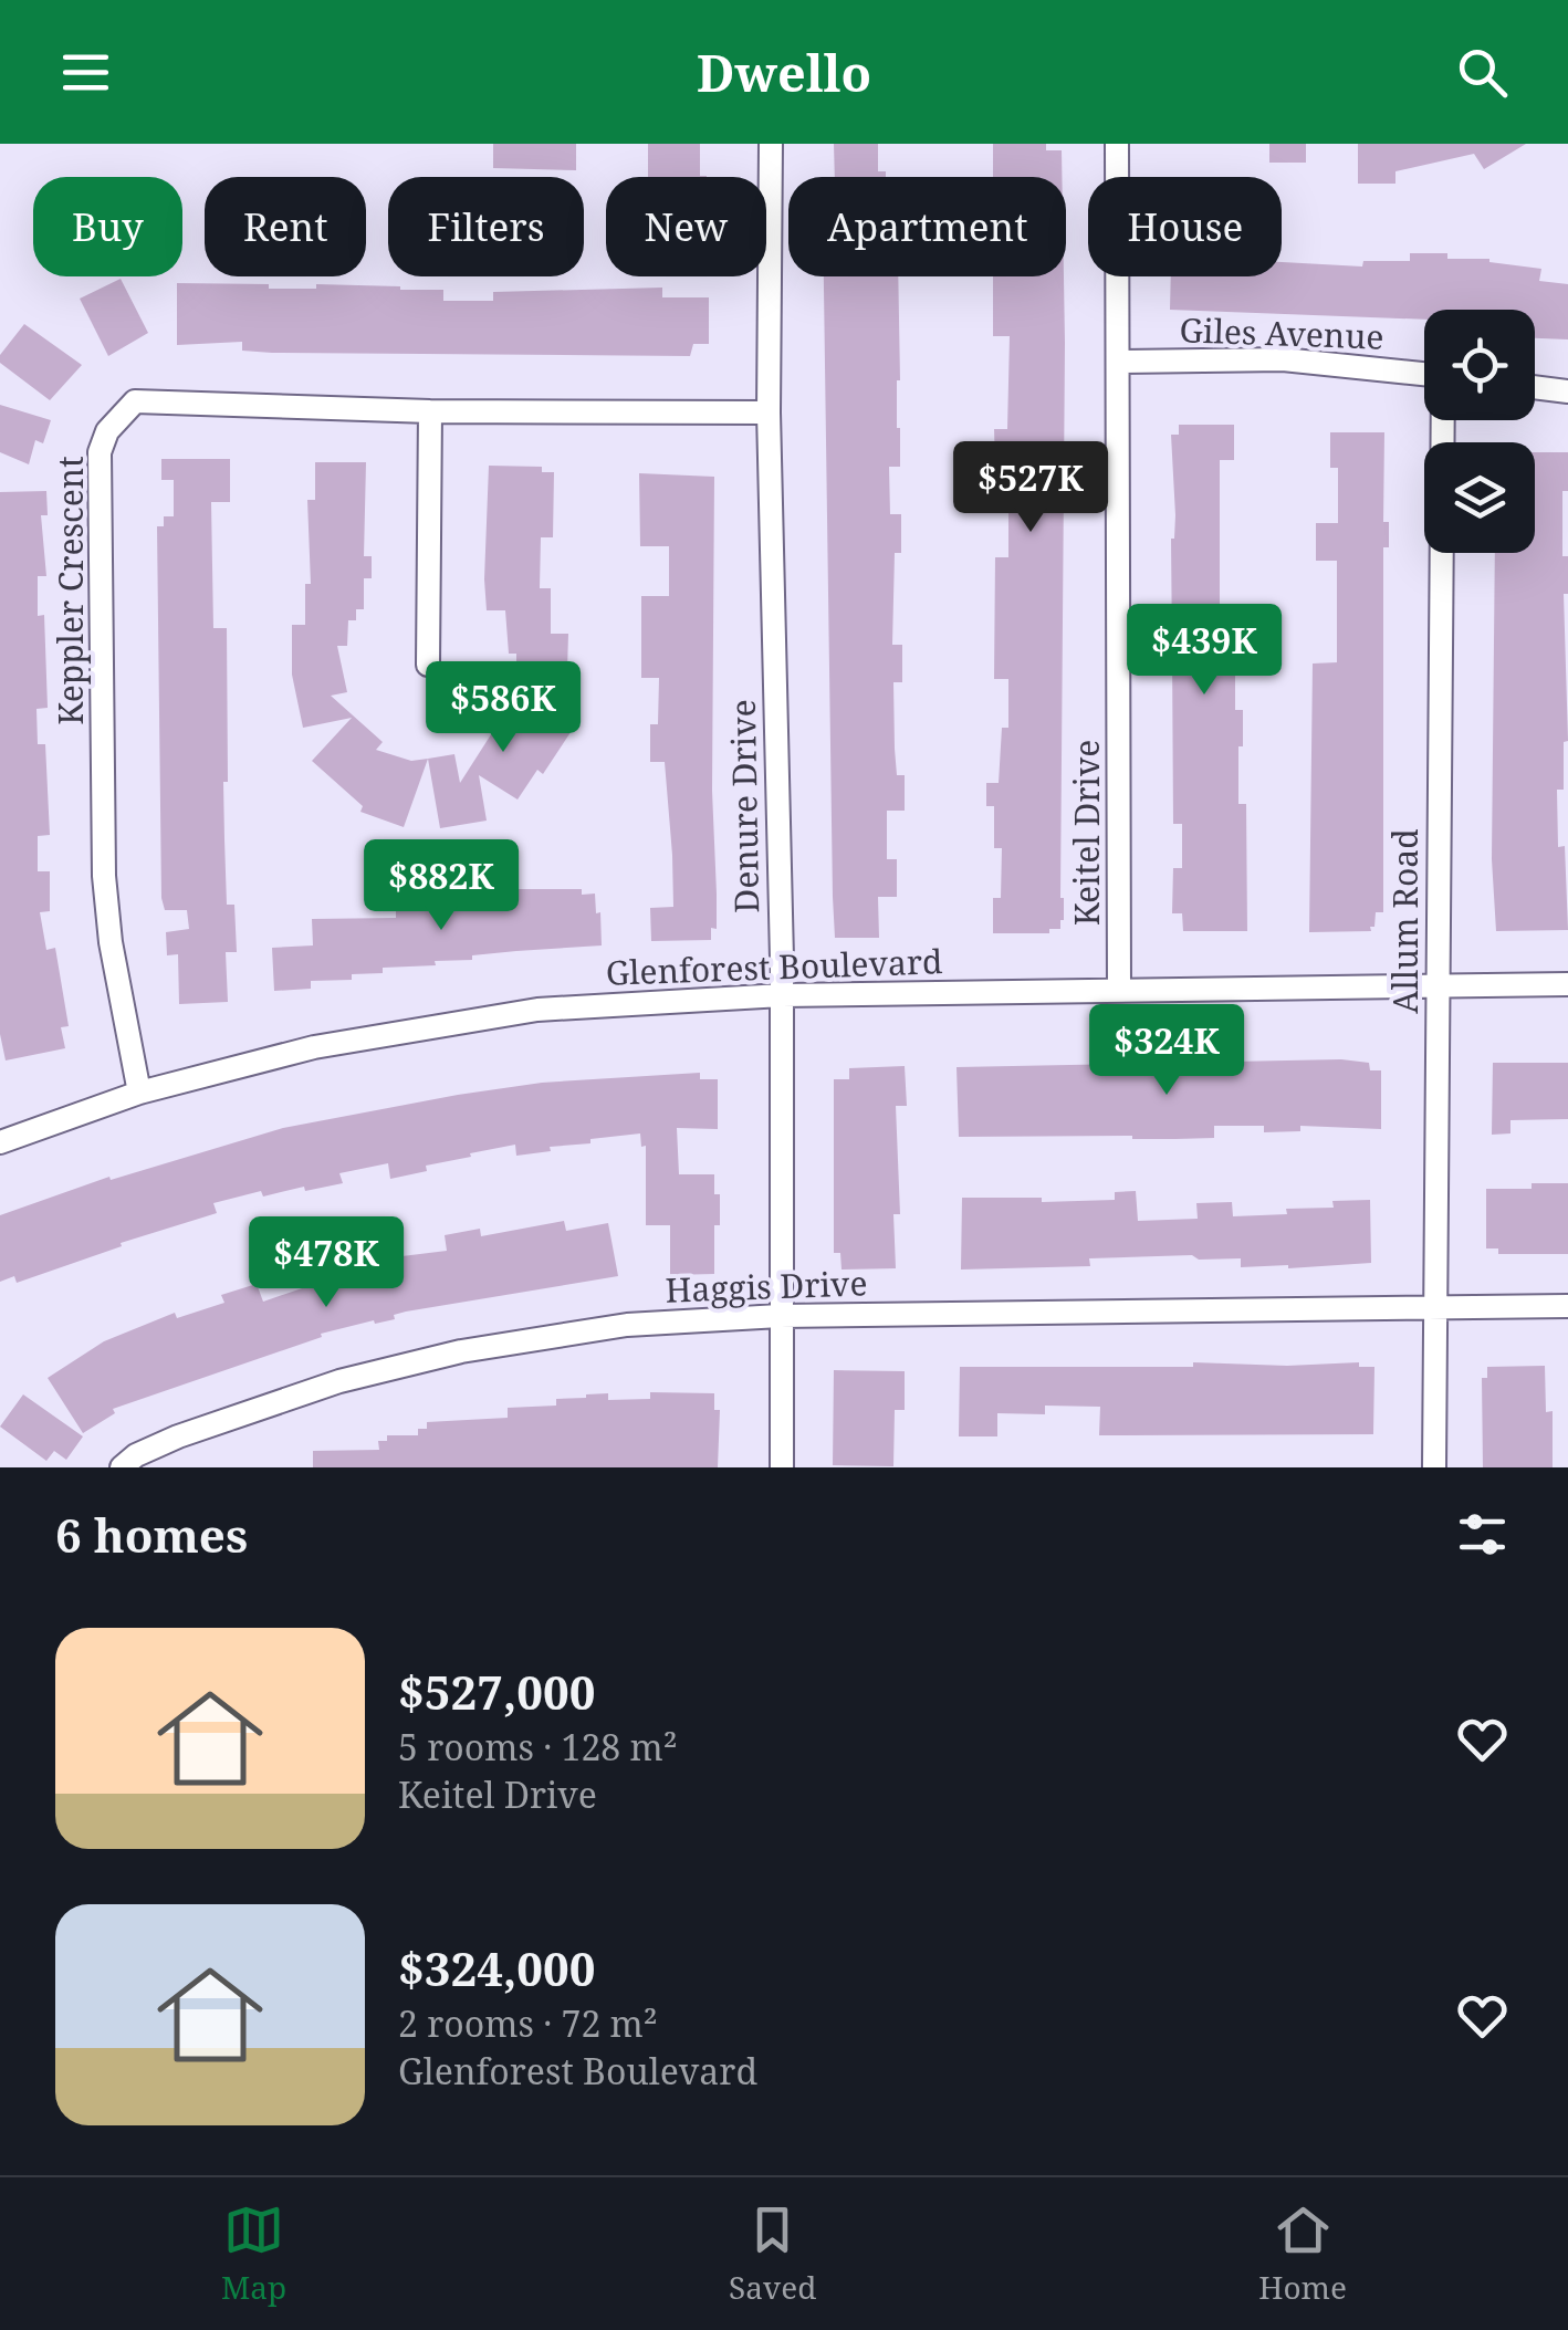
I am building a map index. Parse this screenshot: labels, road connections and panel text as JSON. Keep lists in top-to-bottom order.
{
  "streets": {
    "street": [
      "Giles Avenue",
      "Keppler Crescent",
      "Denure Drive",
      "Keitel Drive",
      "Allum Road",
      "Glenforest Boulevard",
      "Haggis Drive"
    ]
  },
  "crossings": [
    ["Giles Avenue", "Keitel Drive"],
    ["Keppler Crescent", "Denure Drive"],
    ["Keppler Crescent", "Glenforest Boulevard"],
    ["Denure Drive", "Glenforest Boulevard"],
    ["Denure Drive", "Haggis Drive"],
    ["Keitel Drive", "Glenforest Boulevard"],
    ["Allum Road", "Glenforest Boulevard"],
    ["Allum Road", "Haggis Drive"]
  ],
  "page": {
    "header": "Dwello",
    "chip": [
      "Buy",
      "Rent",
      "Filters",
      "New",
      "Apartment",
      "House"
    ],
    "price": [
      "$527K",
      "$439K",
      "$586K",
      "$882K",
      "$324K",
      "$478K"
    ],
    "heading": "6 homes",
    "list": [
      {
        "name": "$527,000",
        "note": "5 rooms · 128 m² · Keitel Drive"
      },
      {
        "name": "$324,000",
        "note": "2 rooms · 72 m² · Glenforest Boulevard"
      }
    ],
    "tabs": ["Map", "Saved", "Home"]
  }
}
